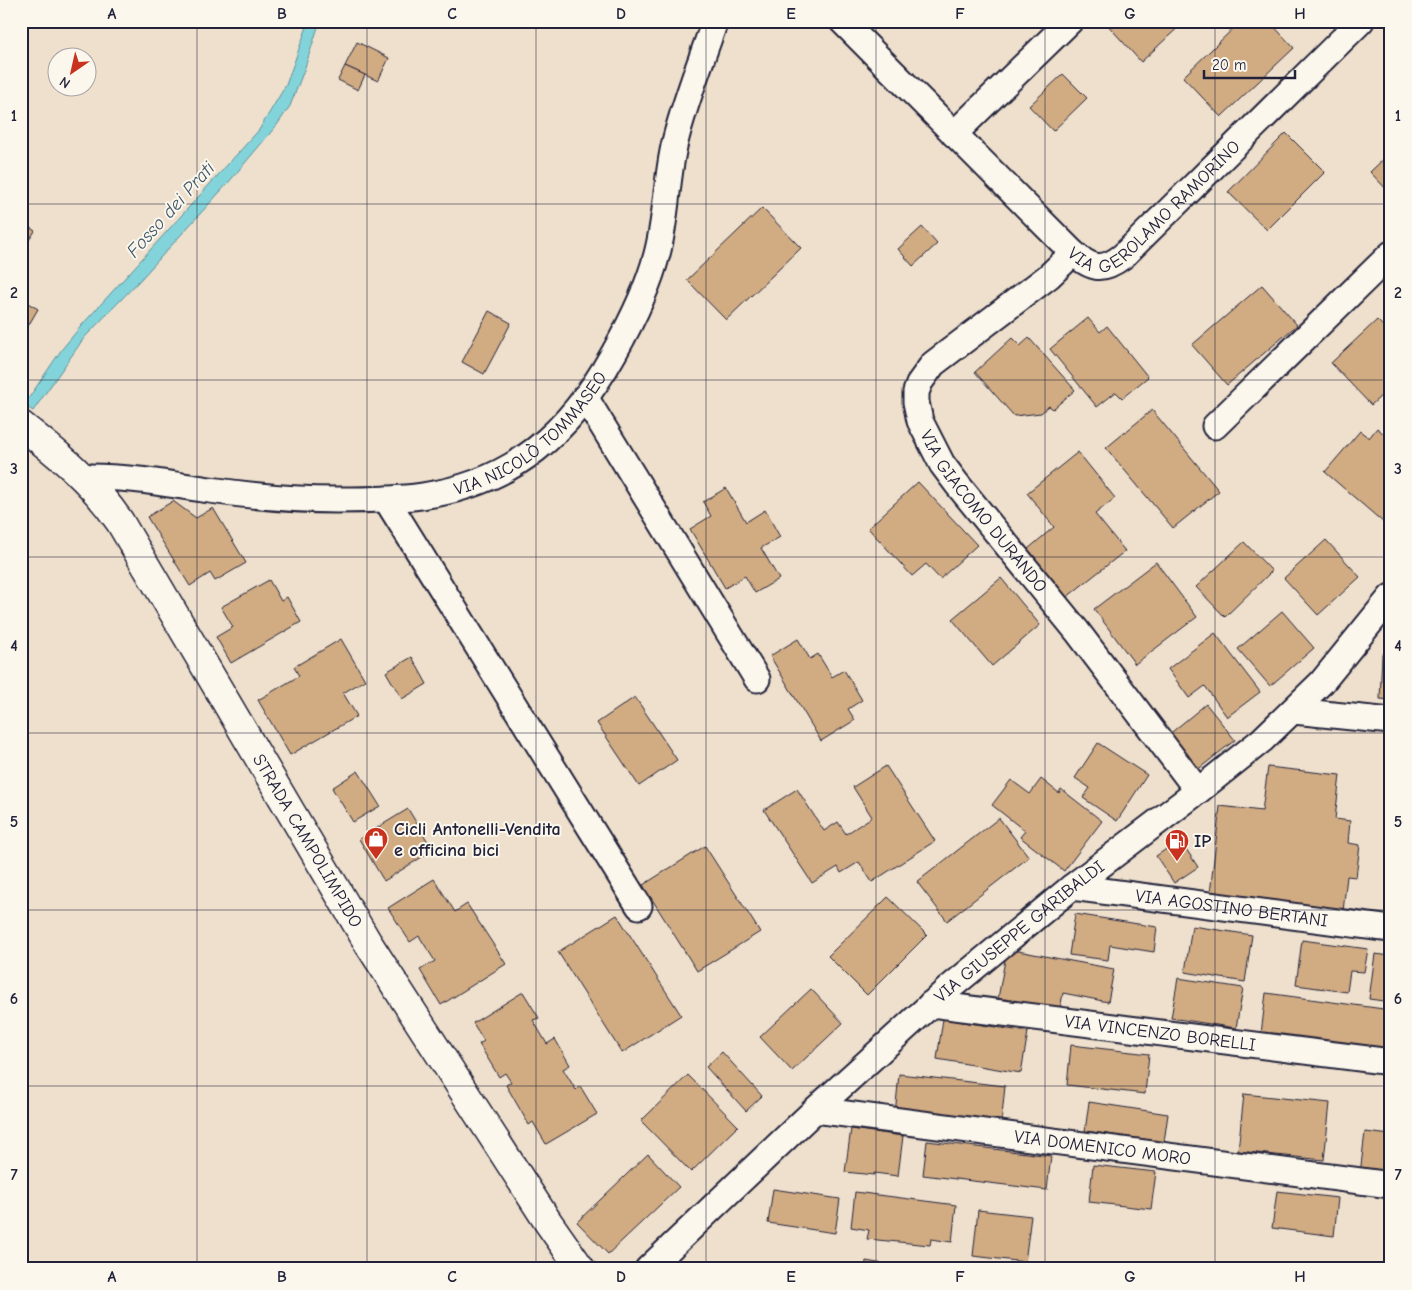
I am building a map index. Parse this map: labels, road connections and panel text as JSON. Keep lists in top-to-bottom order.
{
  "streets": {
    "street": [
      "VIA GEROLAMO RAMORINO",
      "VIA NICOLÒ TOMMASEO",
      "VIA GIACOMO DURANDO",
      "STRADA CAMPOLIMPIDO",
      "VIA AGOSTINO BERTANI",
      "VIA GIUSEPPE GARIBALDI",
      "VIA VINCENZO BORELLI",
      "VIA DOMENICO MORO"
    ]
  },
  "crossings": [
    ["VIA GEROLAMO RAMORINO", "VIA GIACOMO DURANDO"],
    ["VIA NICOLÒ TOMMASEO", "STRADA CAMPOLIMPIDO"],
    ["VIA GIACOMO DURANDO", "VIA GIUSEPPE GARIBALDI"],
    ["VIA AGOSTINO BERTANI", "VIA GIUSEPPE GARIBALDI"],
    ["VIA GIUSEPPE GARIBALDI", "VIA VINCENZO BORELLI"],
    ["VIA GIUSEPPE GARIBALDI", "VIA DOMENICO MORO"]
  ],
  "water": ["Fosso dei Prati"],
  "places": {
    "shop": ["Cicli Antonelli-Vendita e officina bici"],
    "fuel station": ["IP"]
  },
  "scale_bar": "20 m",
  "north": "bottom left",
  "grid": {
    "columns": [
      "A",
      "B",
      "C",
      "D",
      "E",
      "F",
      "G",
      "H"
    ],
    "rows": [
      "1",
      "2",
      "3",
      "4",
      "5",
      "6",
      "7"
    ]
  }
}
